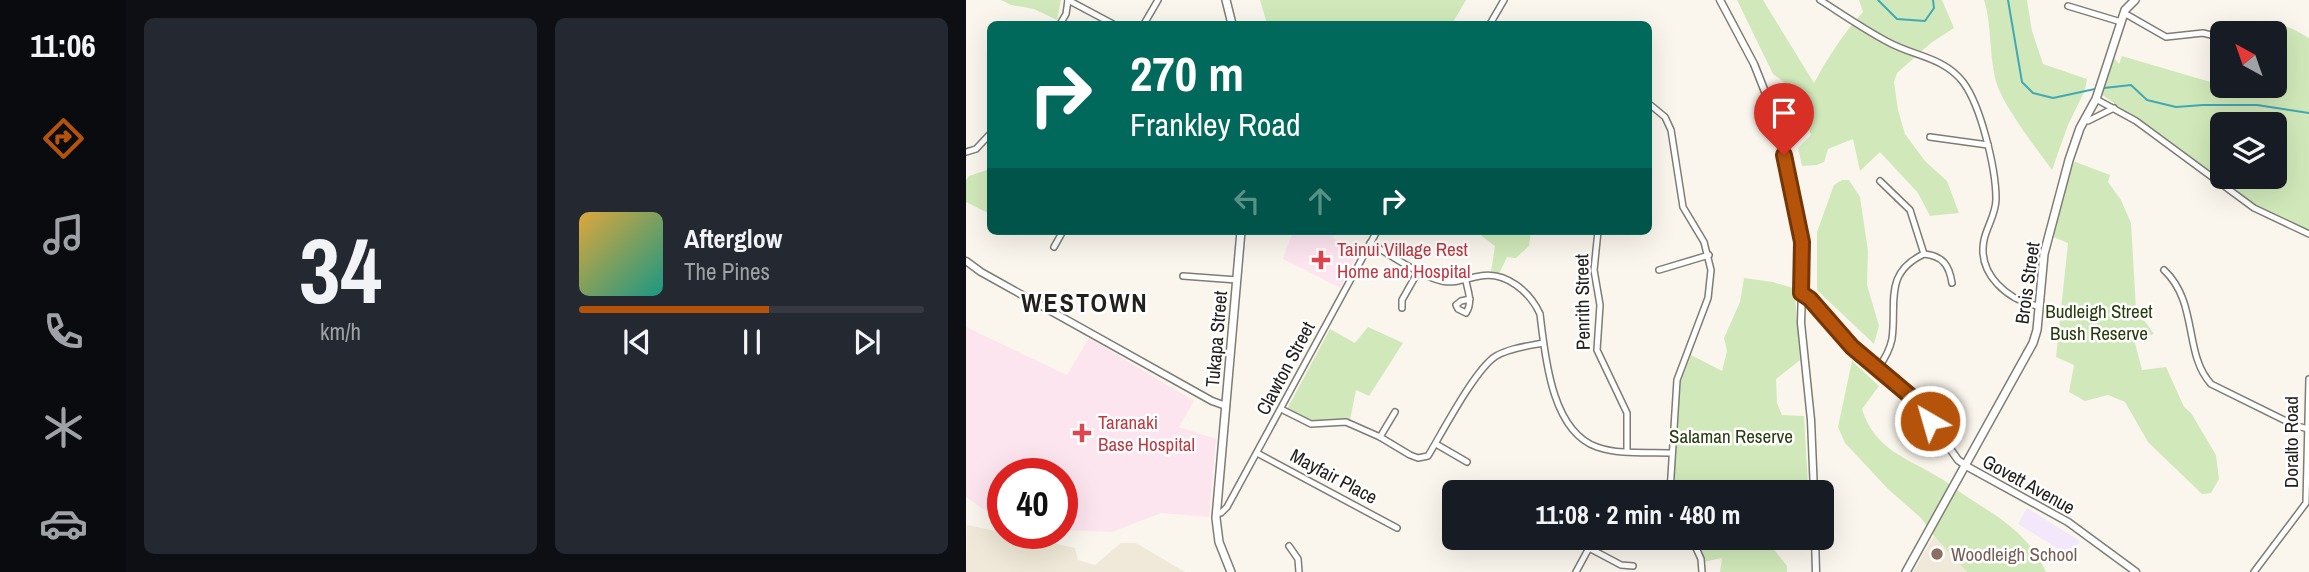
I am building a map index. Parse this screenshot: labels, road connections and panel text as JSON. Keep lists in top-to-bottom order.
{
  "streets": {
    "main road": ["Brois Street", "Tukapa Street"],
    "street": [
      "Penrith Street",
      "Clawton Street",
      "Doralto Road",
      "Mayfair Place",
      "Govett Avenue"
    ]
  },
  "crossings": [
    ["Brois Street", "Govett Avenue"],
    ["Tukapa Street", "Clawton Street"],
    ["Clawton Street", "Mayfair Place"]
  ],
  "districts": ["WESTOWN"],
  "parks": ["Budleigh Street Bush Reserve", "Salaman Reserve"],
  "places": {
    "health": ["Tainui Village Rest Home and Hospital", "Taranaki Base Hospital"],
    "other": ["Woodleigh School"]
  },
  "north": "top left",
  "page": {
    "tabs": "11:06",
    "tile": ["34", "km/h"],
    "turn": ["270 m", "Frankley Road"],
    "song": ["Afterglow", "The Pines"],
    "limit": "40",
    "trip": "11:08 · 2 min · 480 m"
  }
}
